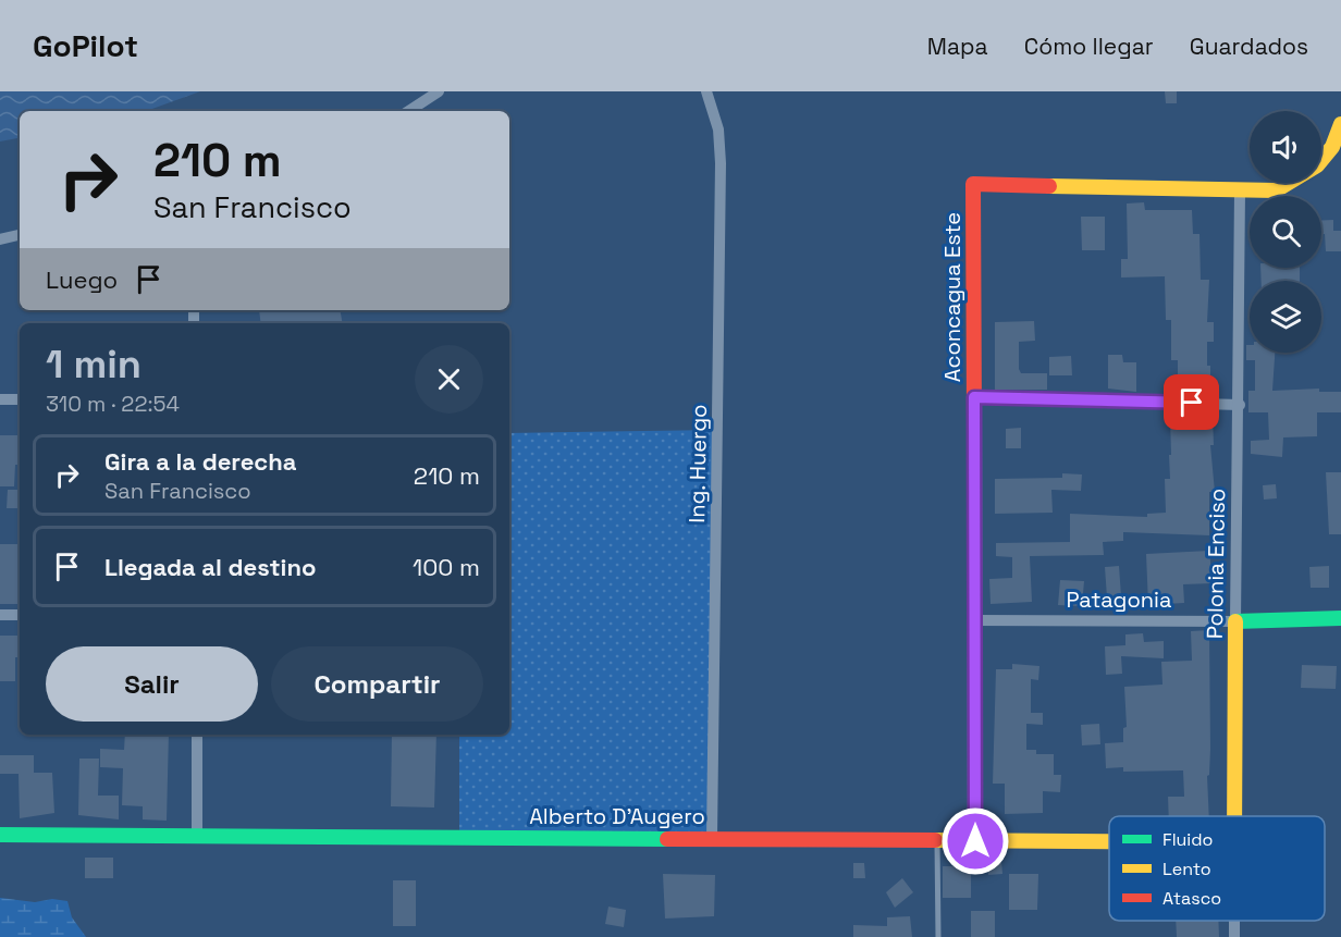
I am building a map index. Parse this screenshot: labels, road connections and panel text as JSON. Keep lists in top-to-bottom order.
{
  "streets": {
    "main road": [
      "Aconcagua Este",
      "Polonia Enciso",
      "Patagonia",
      "Alberto D'Augero"
    ],
    "street": ["Ing. Huergo"]
  },
  "crossings": [
    ["Aconcagua Este", "Polonia Enciso"],
    ["Aconcagua Este", "Patagonia"],
    ["Aconcagua Este", "Alberto D'Augero"],
    ["Ing. Huergo", "Alberto D'Augero"],
    ["Polonia Enciso", "Patagonia"]
  ],
  "legend": ["Fluido", "Lento", "Atasco"],
  "page": {
    "header": "GoPilot",
    "nav": ["Mapa", "Cómo llegar", "Guardados"],
    "turn": ["210 m", "San Francisco"],
    "then": "Luego",
    "heading": ["1 min", "310 m · 22:54"],
    "list": [
      {
        "name": "Gira a la derecha",
        "note": "San Francisco",
        "value": "210 m"
      },
      {
        "name": "Llegada al destino",
        "value": "100 m"
      }
    ],
    "buttons": ["Salir", "Compartir"]
  }
}
